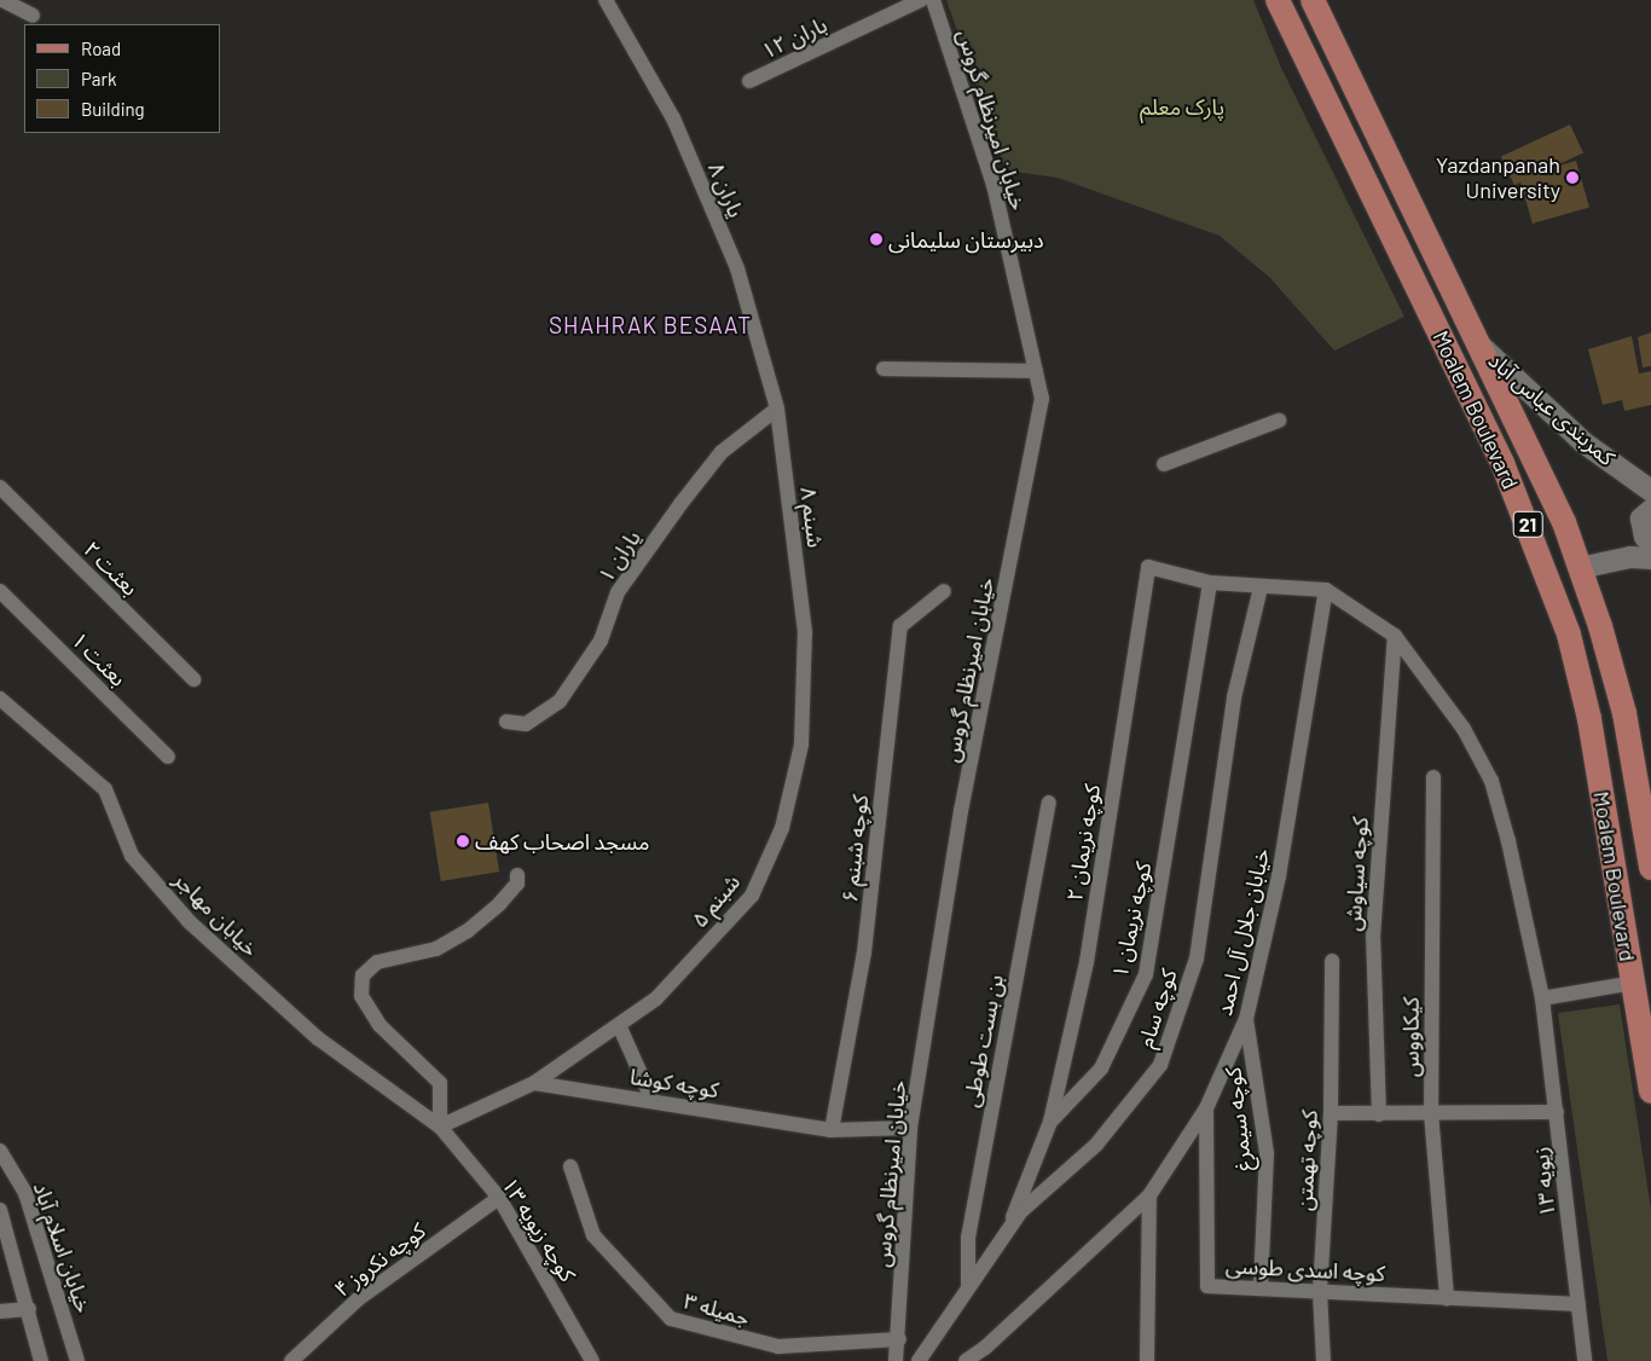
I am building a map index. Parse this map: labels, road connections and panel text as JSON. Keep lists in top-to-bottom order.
{
  "streets": {
    "main road": ["کمربندی عباس آباد", "Moalem Boulevard", "21"],
    "street": [
      "باران ۱۲",
      "خیابان امیرنظام گروس",
      "یاران ۸",
      "شبنم ۸",
      "یاران ۱",
      "بعثت ۲",
      "بعثت ۱",
      "کوچه نریمان ۲",
      "کوچه شبنم ۶",
      "کوچه سیاوش",
      "شبنم ۵",
      "خیابان مهاجر",
      "کوچه نریمان ۱",
      "خیابان جلال آل احمد",
      "کوچه سام",
      "کیکاووس",
      "بن بست طوطی",
      "کوچه کوشا",
      "کوچه سیمرغ",
      "کوچه تهمتن",
      "زیویه ۱۳",
      "کوچه زیویه ۱۳",
      "خیابان اسلام آباد",
      "کوچه نکروز ۴",
      "کوچه اسدی طوسی",
      "جمیله ۳"
    ]
  },
  "crossings": [
    ["خیابان امیرنظام گروس", "کوچه کوشا"],
    ["خیابان امیرنظام گروس", "جمیله ۳"],
    ["یاران ۸", "شبنم ۸"],
    ["یاران ۸", "یاران ۱"],
    ["کمربندی عباس آباد", "Moalem Boulevard"],
    ["شبنم ۸", "یاران ۱"],
    ["شبنم ۸", "شبنم ۵"],
    ["کوچه نریمان ۲", "کوچه نریمان ۱"],
    ["کوچه شبنم ۶", "کوچه کوشا"],
    ["کوچه سیاوش", "زیویه ۱۳"],
    ["شبنم ۵", "کوچه کوشا"],
    ["خیابان مهاجر", "کوچه زیویه ۱۳"],
    ["کوچه نریمان ۱", "کوچه سام"],
    ["خیابان جلال آل احمد", "کوچه سیمرغ"],
    ["خیابان جلال آل احمد", "زیویه ۱۳"],
    ["خیابان جلال آل احمد", "کوچه اسدی طوسی"],
    ["کوچه سام", "بن بست طوطی"],
    ["کیکاووس", "کوچه اسدی طوسی"],
    ["کوچه سیمرغ", "کوچه اسدی طوسی"],
    ["کوچه تهمتن", "کوچه اسدی طوسی"],
    ["زیویه ۱۳", "کوچه اسدی طوسی"],
    ["کوچه زیویه ۱۳", "کوچه نکروز ۴"]
  ],
  "districts": ["SHAHRAK BESAAT"],
  "parks": ["پارک معلم"],
  "places": ["Yazdanpanah University", "دبیرستان سلیمانی", "مسجد اصحاب کهف"],
  "legend": ["Road", "Park", "Building"]
}
